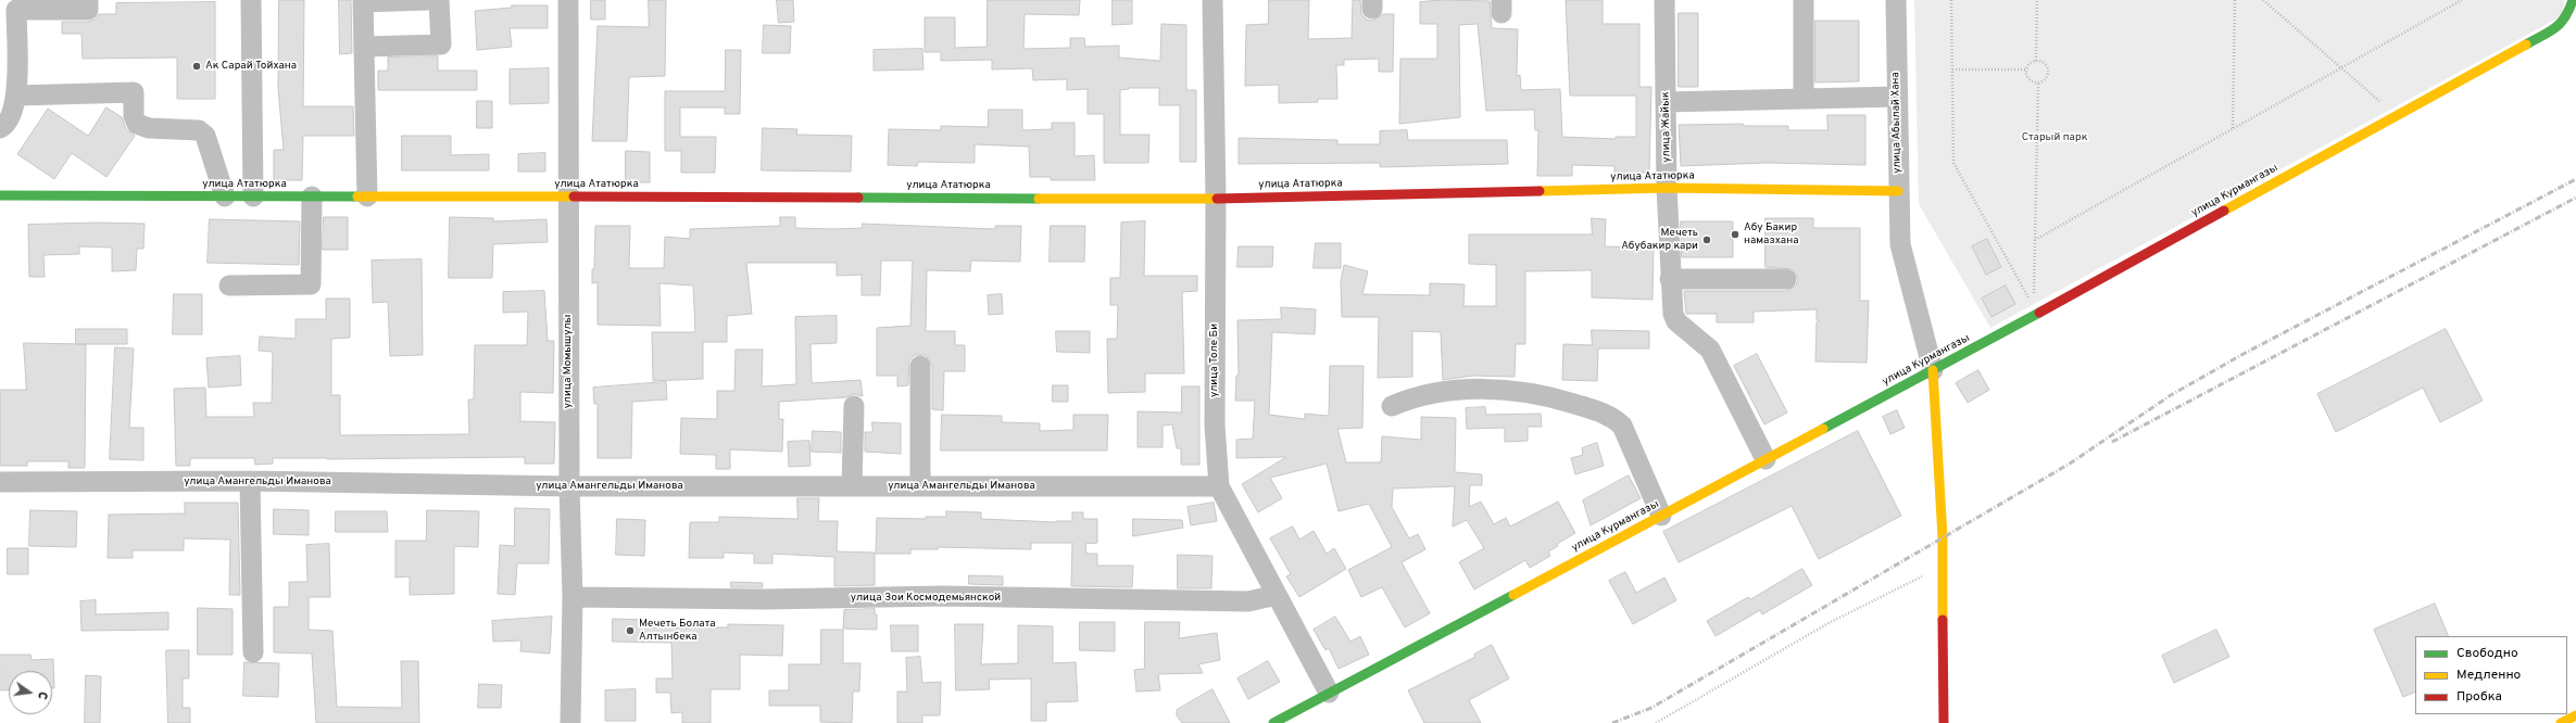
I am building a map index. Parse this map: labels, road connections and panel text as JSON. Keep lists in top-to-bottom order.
{
  "streets": {
    "street": [
      "улица Абылай Хана",
      "улица Жайык",
      "улица Ататюрка",
      "улица Курмангазы",
      "улица Толе Би",
      "улица Момышулы",
      "улица Амангельды Иманова",
      "улица Зои Космодемьянской"
    ]
  },
  "crossings": [
    ["улица Абылай Хана", "улица Ататюрка"],
    ["улица Абылай Хана", "улица Курмангазы"],
    ["улица Жайык", "улица Ататюрка"],
    ["улица Жайык", "улица Курмангазы"],
    ["улица Ататюрка", "улица Толе Би"],
    ["улица Ататюрка", "улица Момышулы"],
    ["улица Курмангазы", "улица Толе Би"],
    ["улица Толе Би", "улица Амангельды Иманова"],
    ["улица Толе Би", "улица Зои Космодемьянской"],
    ["улица Момышулы", "улица Амангельды Иманова"],
    ["улица Момышулы", "улица Зои Космодемьянской"]
  ],
  "parks": ["Старый парк"],
  "places": [
    "Ак Сарай Тойхана",
    "Абу Бакир намазхана",
    "Мечеть Абубакир кари",
    "Мечеть Болата Алтынбека"
  ],
  "legend": ["Свободно", "Медленно", "Пробка"],
  "north": "right"
}
